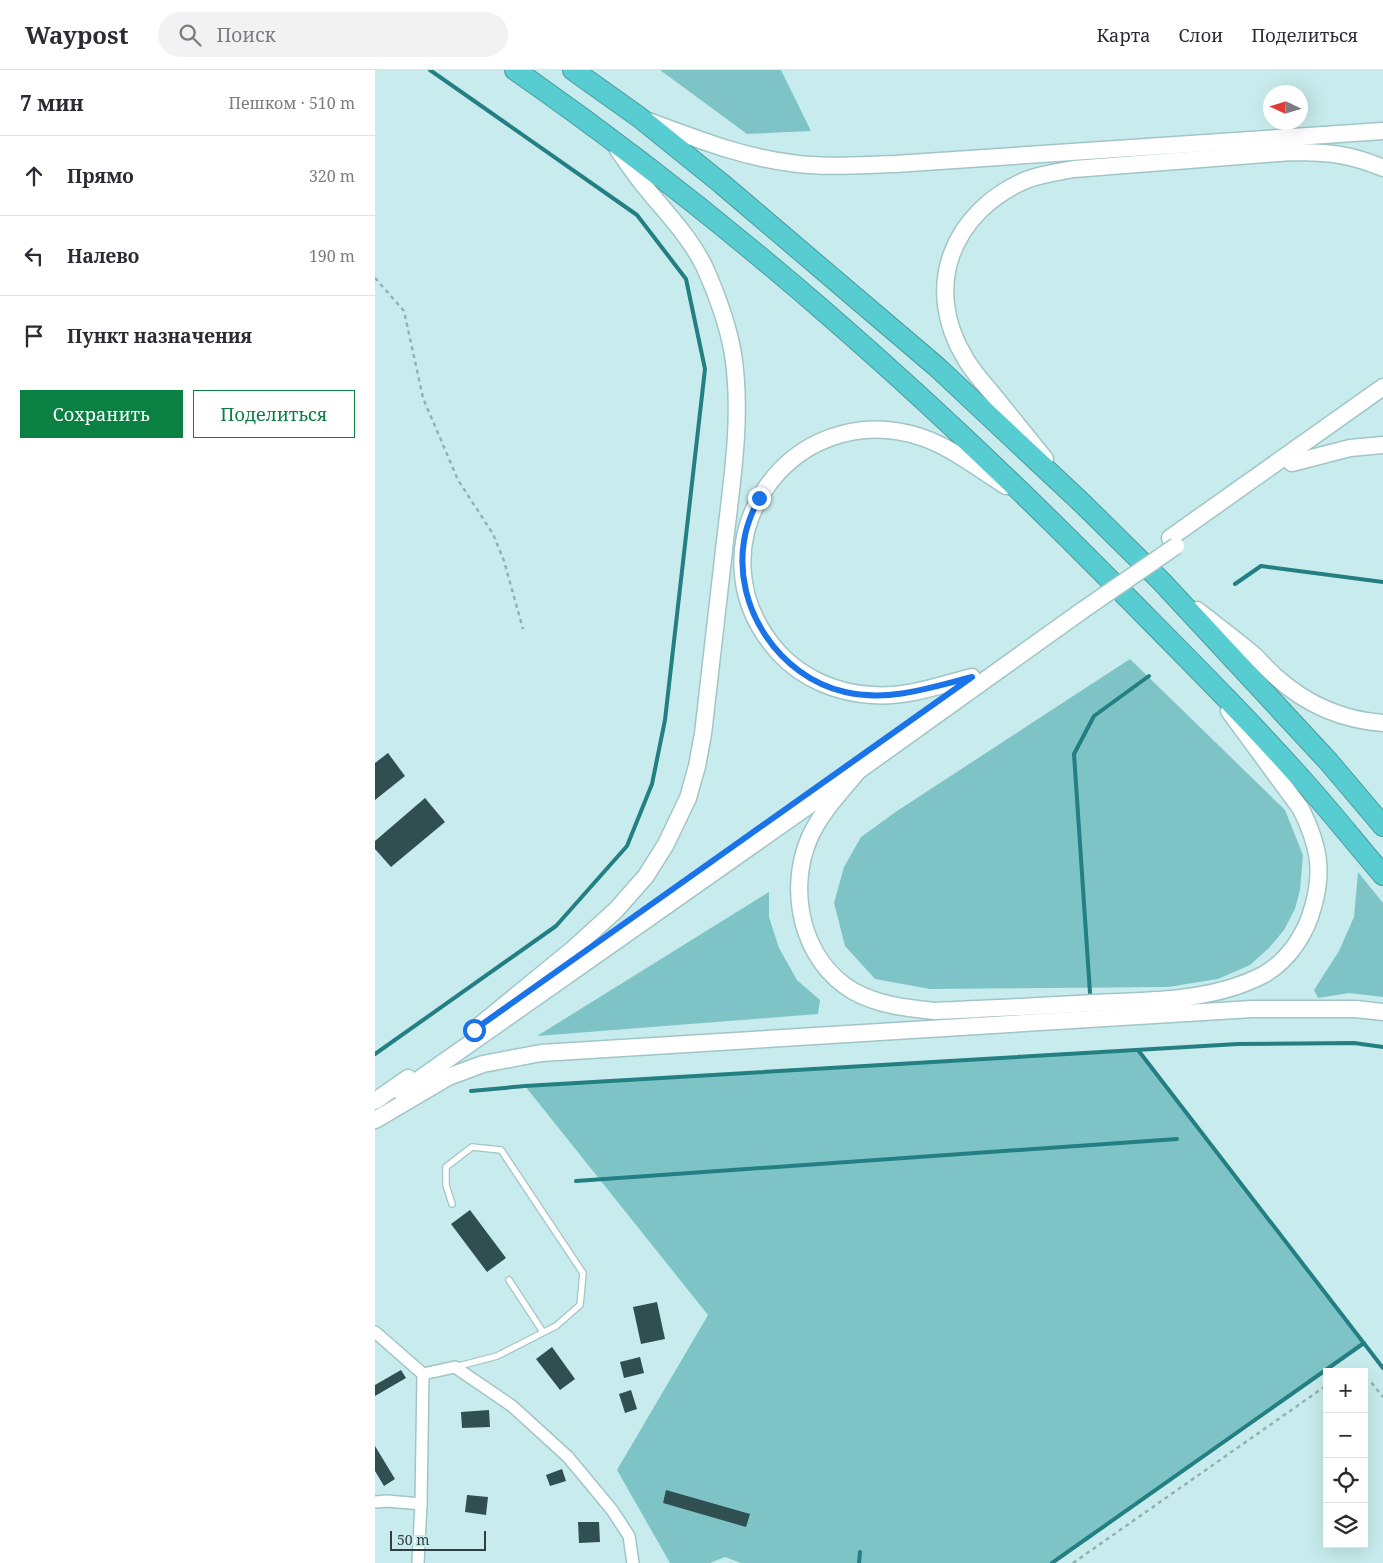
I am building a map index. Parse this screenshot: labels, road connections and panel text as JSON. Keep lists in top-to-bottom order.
{
  "scale_bar": "50 m",
  "north": "left",
  "page": {
    "header": "Waypost",
    "search": "Поиск",
    "nav": ["Карта", "Слои", "Поделиться"],
    "heading": ["7 мин", "Пешком · 510 m"],
    "list": [
      ["Прямо", "320 m"],
      ["Налево", "190 m"],
      "Пункт назначения"
    ],
    "buttons": ["Сохранить", "Поделиться"],
    "map_buttons": ["+", "−"],
    "scale": "50 m"
  }
}
